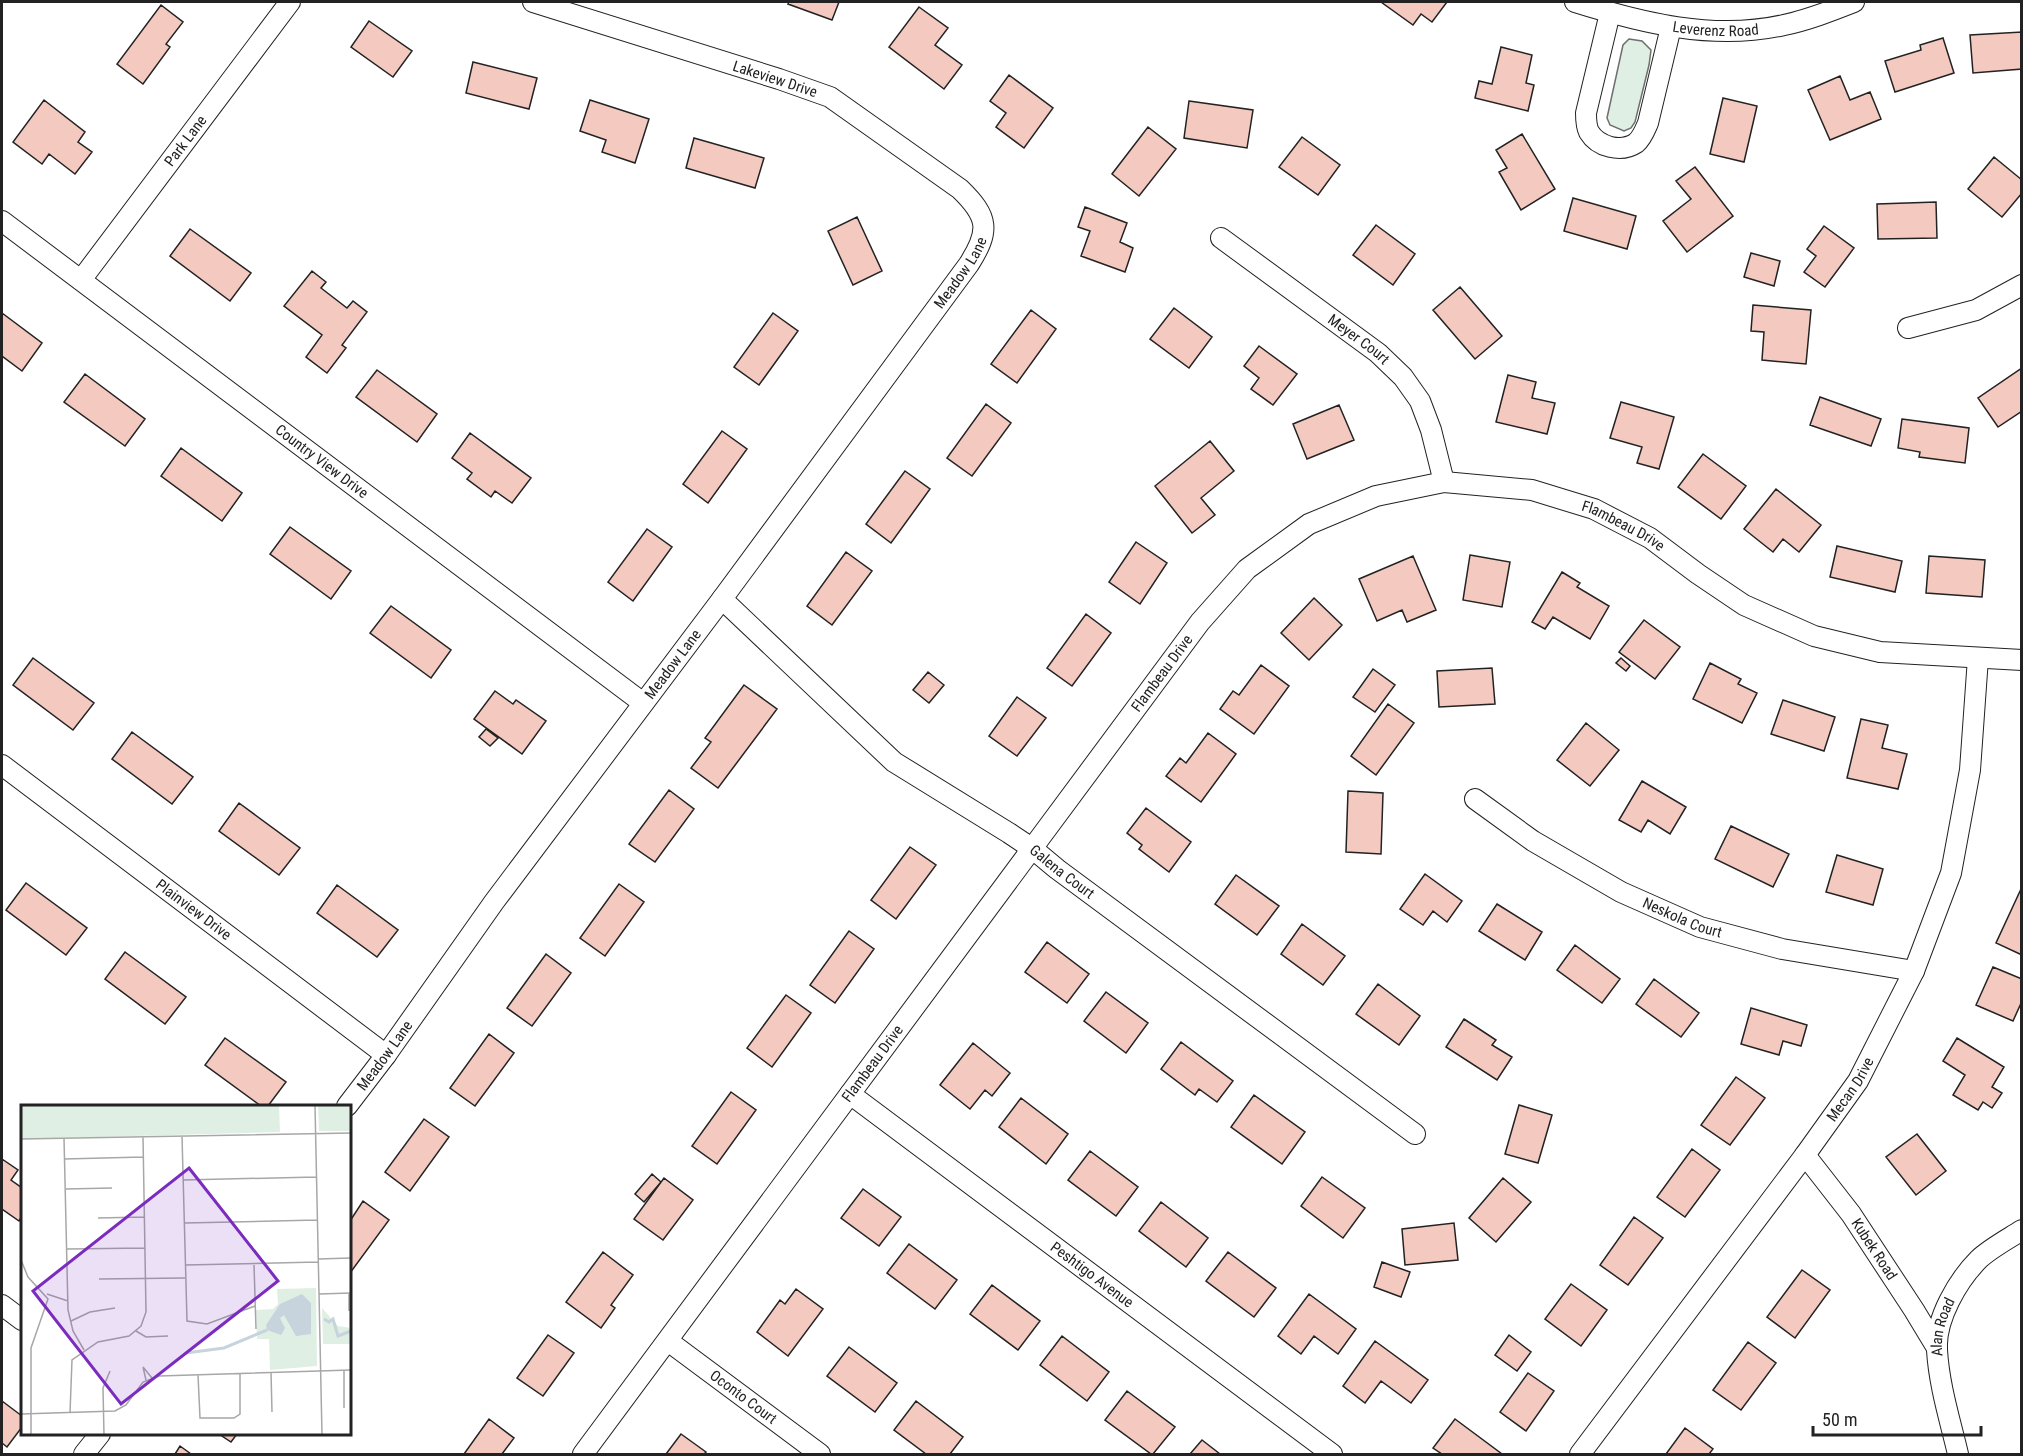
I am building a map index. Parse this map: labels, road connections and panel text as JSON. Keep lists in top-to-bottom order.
{
  "streets": {
    "street": [
      "Leverenz Road",
      "Lakeview Drive",
      "Park Lane",
      "Meadow Lane",
      "Meyer Court",
      "Country View Drive",
      "Flambeau Drive",
      "Galena Court",
      "Plainview Drive",
      "Neskola Court",
      "Mecan Drive",
      "Kubek Road",
      "Peshtigo Avenue",
      "Alan Road",
      "Oconto Court"
    ]
  },
  "crossings": [
    ["Lakeview Drive", "Meadow Lane"],
    ["Park Lane", "Country View Drive"],
    ["Meadow Lane", "Country View Drive"],
    ["Meadow Lane", "Galena Court"],
    ["Meadow Lane", "Plainview Drive"],
    ["Meyer Court", "Flambeau Drive"],
    ["Flambeau Drive", "Galena Court"],
    ["Flambeau Drive", "Mecan Drive"],
    ["Flambeau Drive", "Peshtigo Avenue"],
    ["Flambeau Drive", "Oconto Court"],
    ["Neskola Court", "Mecan Drive"],
    ["Mecan Drive", "Kubek Road"],
    ["Kubek Road", "Alan Road"]
  ],
  "scale_bar": "50 m"
}
